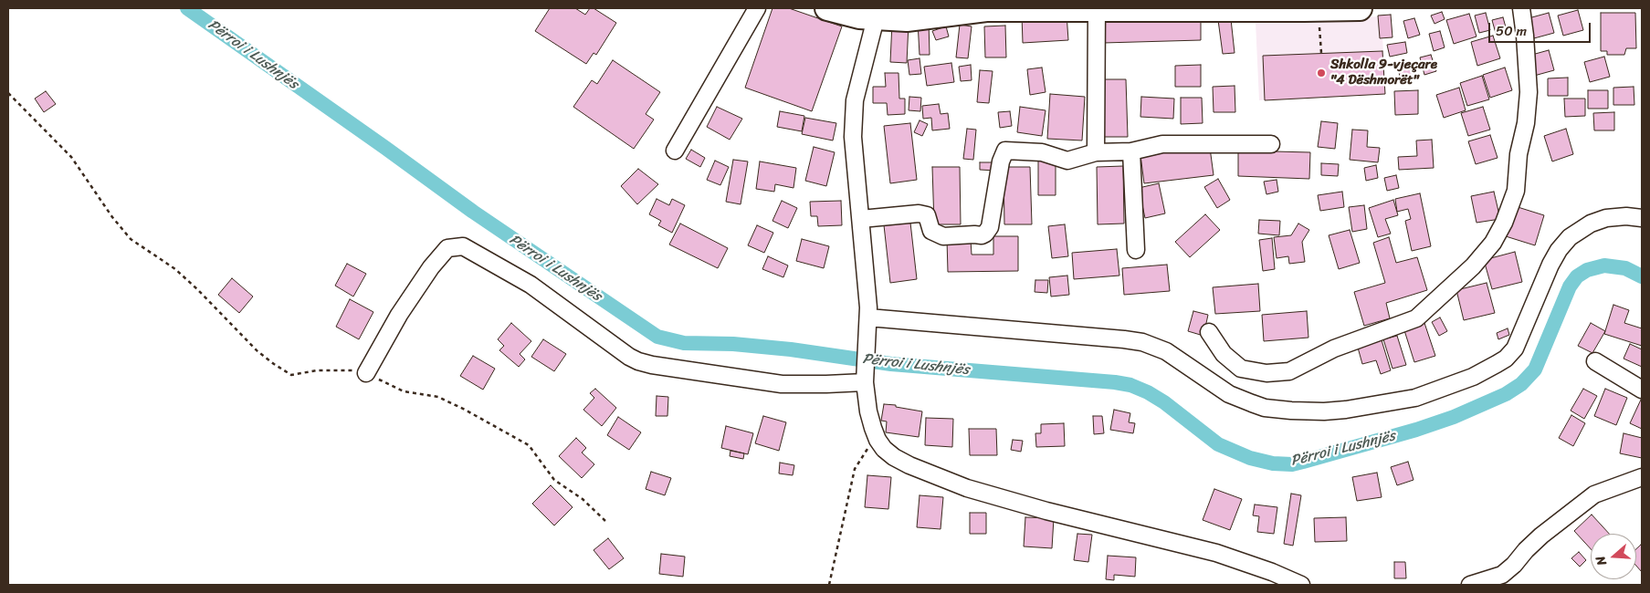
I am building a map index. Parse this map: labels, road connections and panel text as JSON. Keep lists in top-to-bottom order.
{
  "water": ["Përroi i Lushnjës"],
  "places": ["Shkolla 9-vjeçare \"4 Dëshmorët\""],
  "scale_bar": "50 m",
  "north": "left"
}
